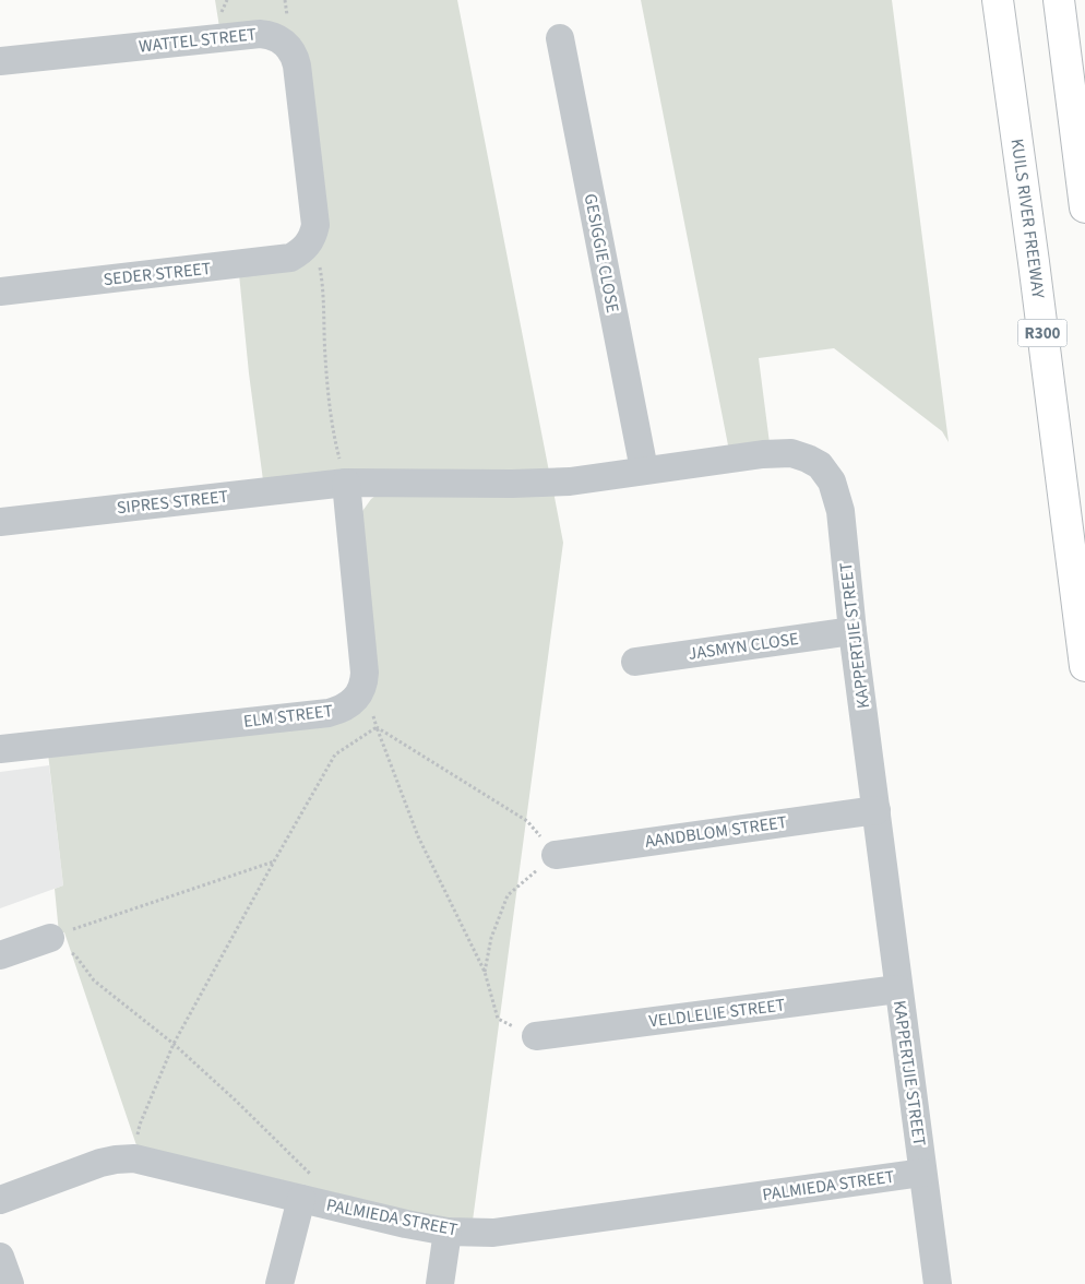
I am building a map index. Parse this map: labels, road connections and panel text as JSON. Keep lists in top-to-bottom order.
{
  "streets": {
    "highway": ["KUILS RIVER FREEWAY", "R300"],
    "street": [
      "WATTEL STREET",
      "GESIGGIE CLOSE",
      "SEDER STREET",
      "SIPRES STREET",
      "KAPPERTJIE STREET",
      "JASMYN CLOSE",
      "ELM STREET",
      "AANDBLOM STREET",
      "VELDLELIE STREET",
      "PALMIEDA STREET"
    ]
  },
  "crossings": [
    ["WATTEL STREET", "SEDER STREET"],
    ["GESIGGIE CLOSE", "KAPPERTJIE STREET"],
    ["SIPRES STREET", "KAPPERTJIE STREET"],
    ["KAPPERTJIE STREET", "JASMYN CLOSE"],
    ["KAPPERTJIE STREET", "AANDBLOM STREET"],
    ["KAPPERTJIE STREET", "VELDLELIE STREET"],
    ["KAPPERTJIE STREET", "PALMIEDA STREET"]
  ]
}
